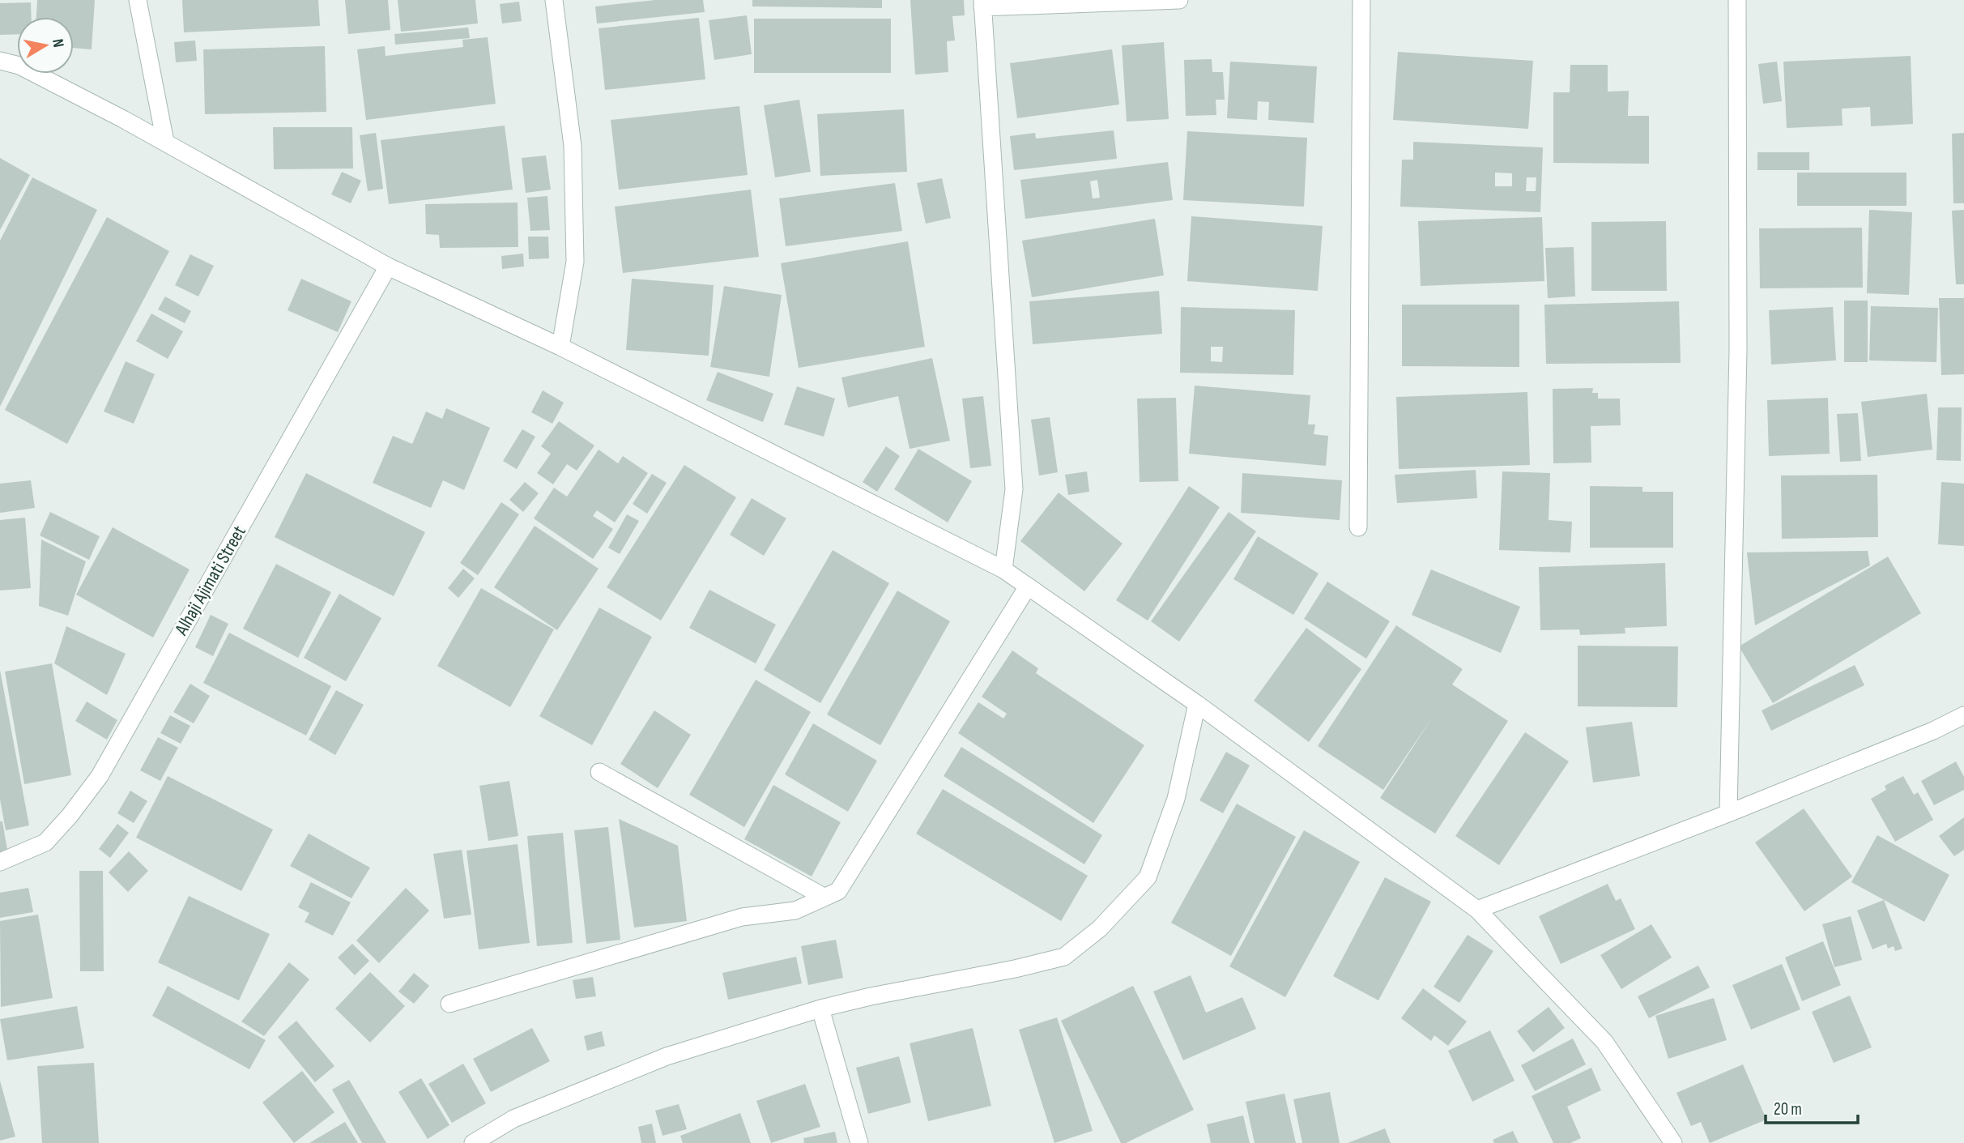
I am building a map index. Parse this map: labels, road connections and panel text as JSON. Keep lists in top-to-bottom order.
{
  "streets": {
    "street": ["Alhaji Ajimati Street"]
  },
  "scale_bar": "20 m",
  "north": "right"
}
